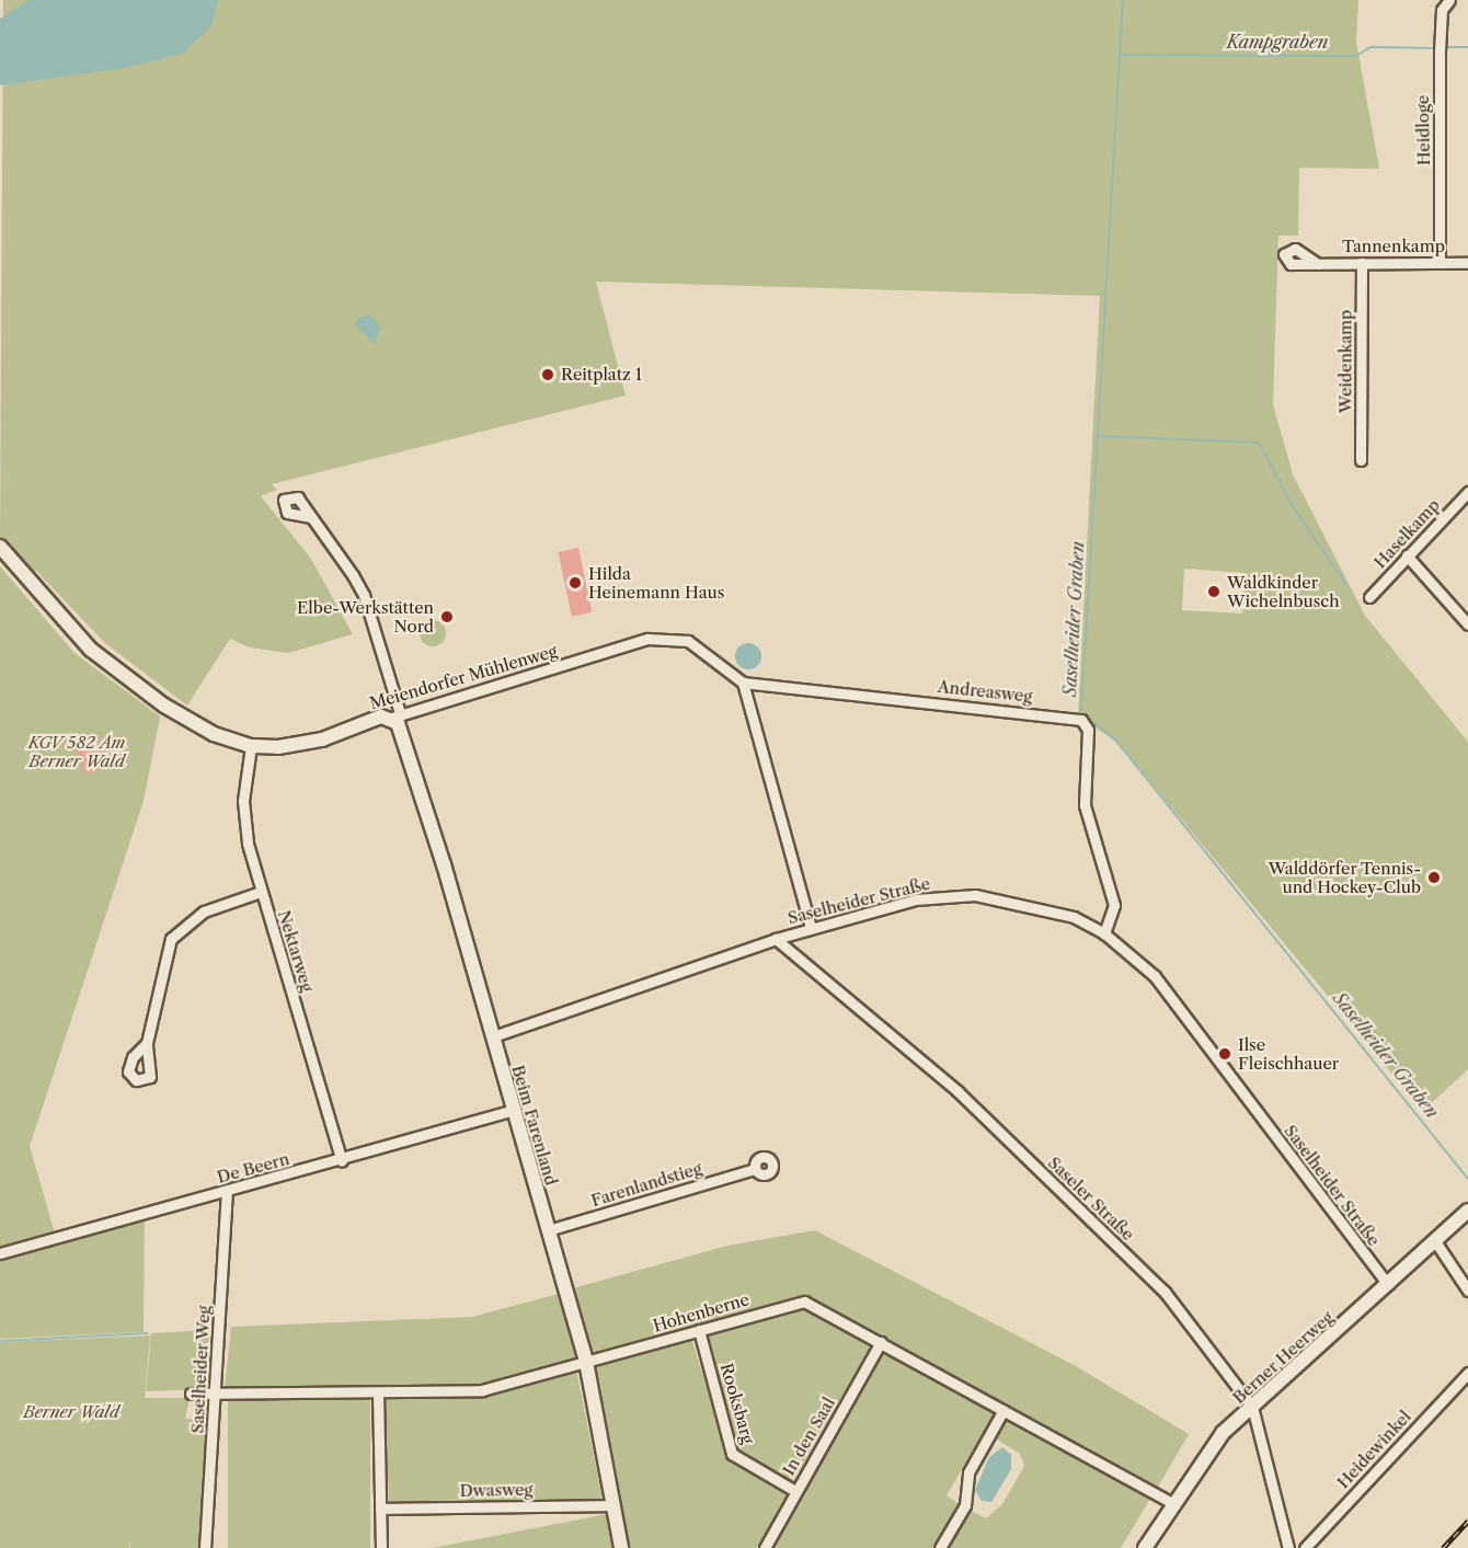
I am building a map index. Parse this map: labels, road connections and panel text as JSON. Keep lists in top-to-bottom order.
{
  "streets": {
    "street": [
      "Heidloge",
      "Tannenkamp",
      "Weidenkamp",
      "Haselkamp",
      "Meiendorfer Mühlenweg",
      "Andreasweg",
      "Saselheider Straße",
      "Nektarweg",
      "Beim Farenland",
      "De Beern",
      "Farenlandstieg",
      "Saseler Straße",
      "Hohenberne",
      "Berner Heerweg",
      "Saselheider Weg",
      "Rooksbarg",
      "In den Saal",
      "Heidewinkel",
      "Dwasweg"
    ]
  },
  "crossings": [
    ["Heidloge", "Tannenkamp"],
    ["Tannenkamp", "Weidenkamp"],
    ["Meiendorfer Mühlenweg", "Andreasweg"],
    ["Meiendorfer Mühlenweg", "Nektarweg"],
    ["Meiendorfer Mühlenweg", "Beim Farenland"],
    ["Andreasweg", "Saselheider Straße"],
    ["Saselheider Straße", "Beim Farenland"],
    ["Saselheider Straße", "Saseler Straße"],
    ["Saselheider Straße", "Berner Heerweg"],
    ["Nektarweg", "De Beern"],
    ["Beim Farenland", "De Beern"],
    ["Beim Farenland", "Farenlandstieg"],
    ["Beim Farenland", "Hohenberne"],
    ["Beim Farenland", "Dwasweg"],
    ["De Beern", "Saselheider Weg"],
    ["Saseler Straße", "Berner Heerweg"],
    ["Hohenberne", "Berner Heerweg"],
    ["Hohenberne", "Saselheider Weg"],
    ["Hohenberne", "Rooksbarg"],
    ["Hohenberne", "In den Saal"],
    ["Rooksbarg", "In den Saal"]
  ],
  "water": ["Kampgraben", "Saselheider Graben"],
  "parks": ["KGV 582 Am Berner Wald", "Berner Wald"],
  "places": [
    "Reitplatz 1",
    "Hilda Heinemann Haus",
    "Waldkinder Wichelnbusch",
    "Elbe-Werkstätten Nord",
    "Walddörfer Tennis- und Hockey-Club",
    "Ilse Fleischhauer"
  ]
}
